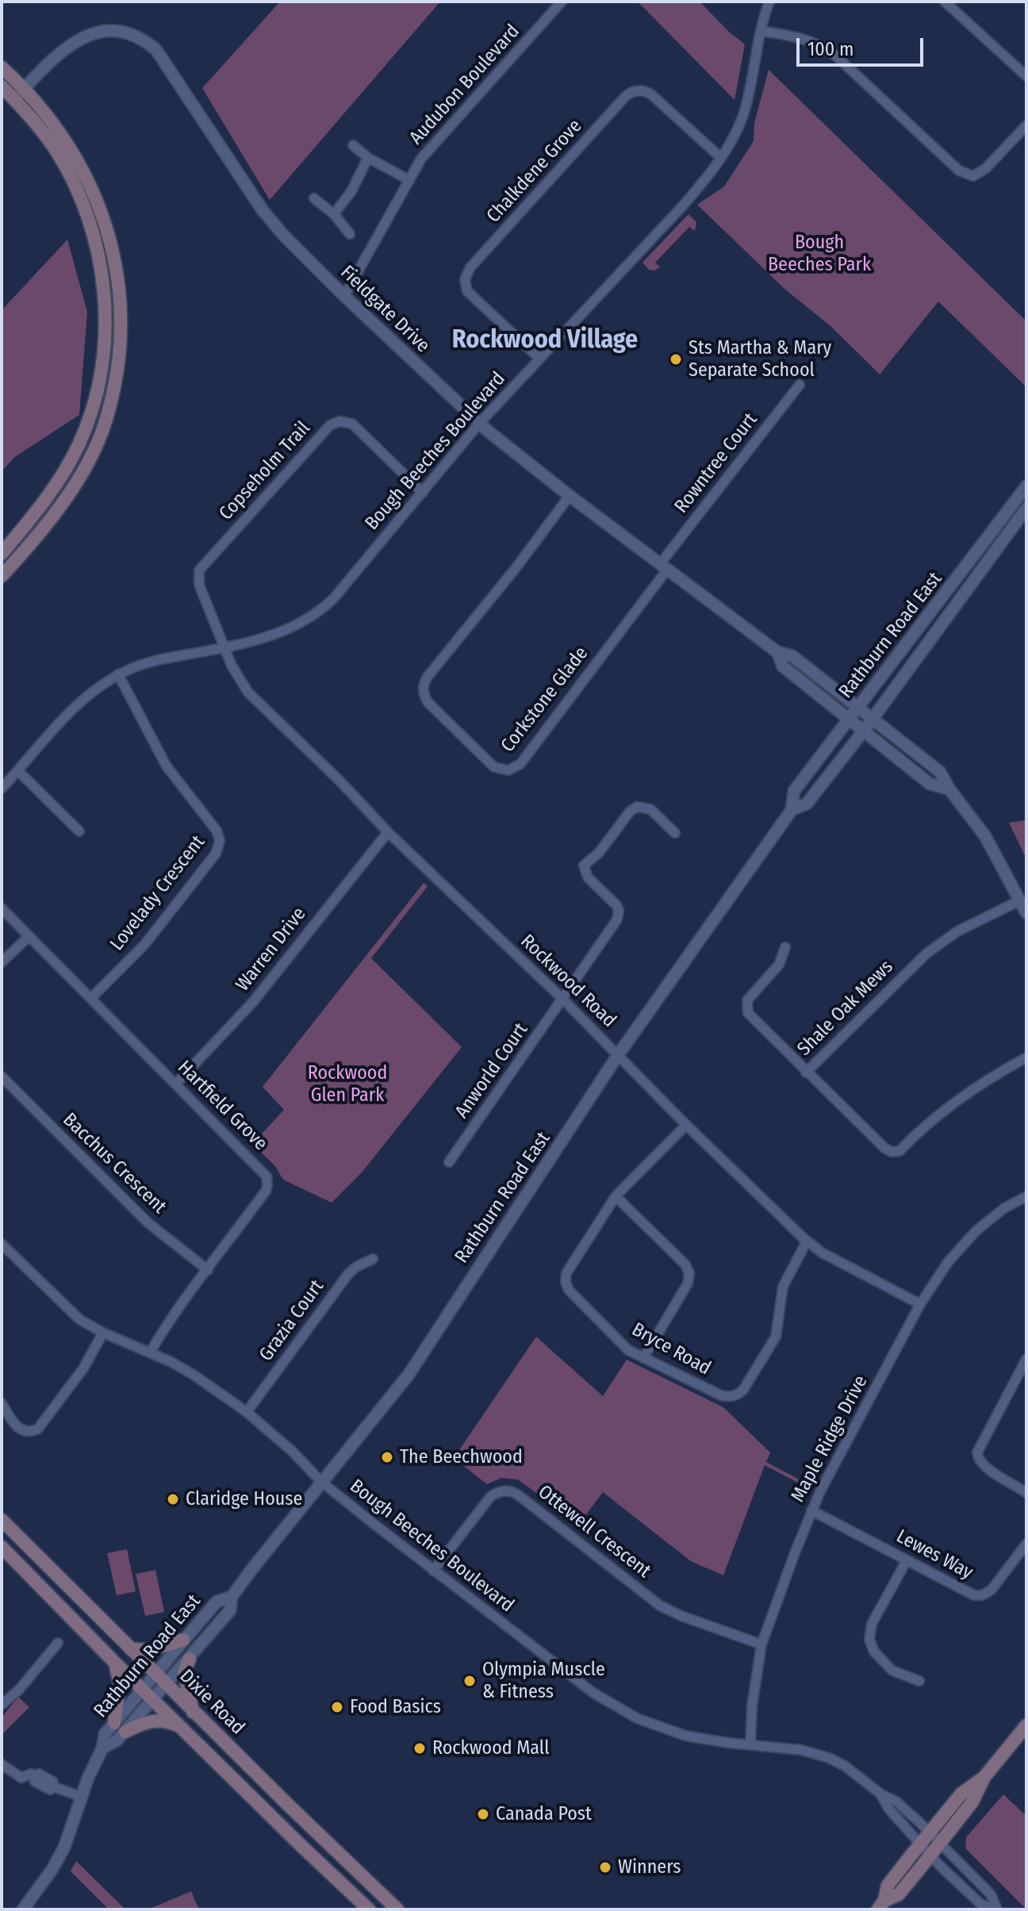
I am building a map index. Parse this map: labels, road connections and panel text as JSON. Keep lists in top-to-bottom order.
{
  "streets": {
    "main road": ["Dixie Road"],
    "street": [
      "Audubon Boulevard",
      "Chalkdene Grove",
      "Fieldgate Drive",
      "Bough Beeches Boulevard",
      "Rowntree Court",
      "Copseholm Trail",
      "Rathburn Road East",
      "Corkstone Glade",
      "Lovelady Crescent",
      "Warren Drive",
      "Rockwood Road",
      "Shale Oak Mews",
      "Anworld Court",
      "Hartfield Grove",
      "Bacchus Crescent",
      "Grazia Court",
      "Bryce Road",
      "Maple Ridge Drive",
      "Ottewell Crescent",
      "Lewes Way"
    ]
  },
  "crossings": [
    ["Audubon Boulevard", "Fieldgate Drive"],
    ["Chalkdene Grove", "Bough Beeches Boulevard"],
    ["Fieldgate Drive", "Bough Beeches Boulevard"],
    ["Fieldgate Drive", "Rowntree Court"],
    ["Fieldgate Drive", "Rathburn Road East"],
    ["Fieldgate Drive", "Corkstone Glade"],
    ["Fieldgate Drive", "Shale Oak Mews"],
    ["Bough Beeches Boulevard", "Copseholm Trail"],
    ["Bough Beeches Boulevard", "Rathburn Road East"],
    ["Bough Beeches Boulevard", "Lovelady Crescent"],
    ["Bough Beeches Boulevard", "Rockwood Road"],
    ["Bough Beeches Boulevard", "Hartfield Grove"],
    ["Bough Beeches Boulevard", "Grazia Court"],
    ["Bough Beeches Boulevard", "Maple Ridge Drive"],
    ["Bough Beeches Boulevard", "Ottewell Crescent"],
    ["Rowntree Court", "Corkstone Glade"],
    ["Copseholm Trail", "Rockwood Road"],
    ["Rathburn Road East", "Rockwood Road"],
    ["Rathburn Road East", "Dixie Road"],
    ["Lovelady Crescent", "Hartfield Grove"],
    ["Warren Drive", "Rockwood Road"],
    ["Warren Drive", "Hartfield Grove"],
    ["Rockwood Road", "Anworld Court"],
    ["Rockwood Road", "Bryce Road"],
    ["Rockwood Road", "Maple Ridge Drive"],
    ["Hartfield Grove", "Bacchus Crescent"],
    ["Maple Ridge Drive", "Ottewell Crescent"],
    ["Maple Ridge Drive", "Lewes Way"]
  ],
  "districts": ["Rockwood Village"],
  "parks": ["Bough Beeches Park", "Rockwood Glen Park"],
  "places": [
    "Sts Martha & Mary Separate School",
    "The Beechwood",
    "Claridge House",
    "Olympia Muscle & Fitness",
    "Food Basics",
    "Rockwood Mall",
    "Canada Post",
    "Winners"
  ],
  "scale_bar": "100 m"
}
